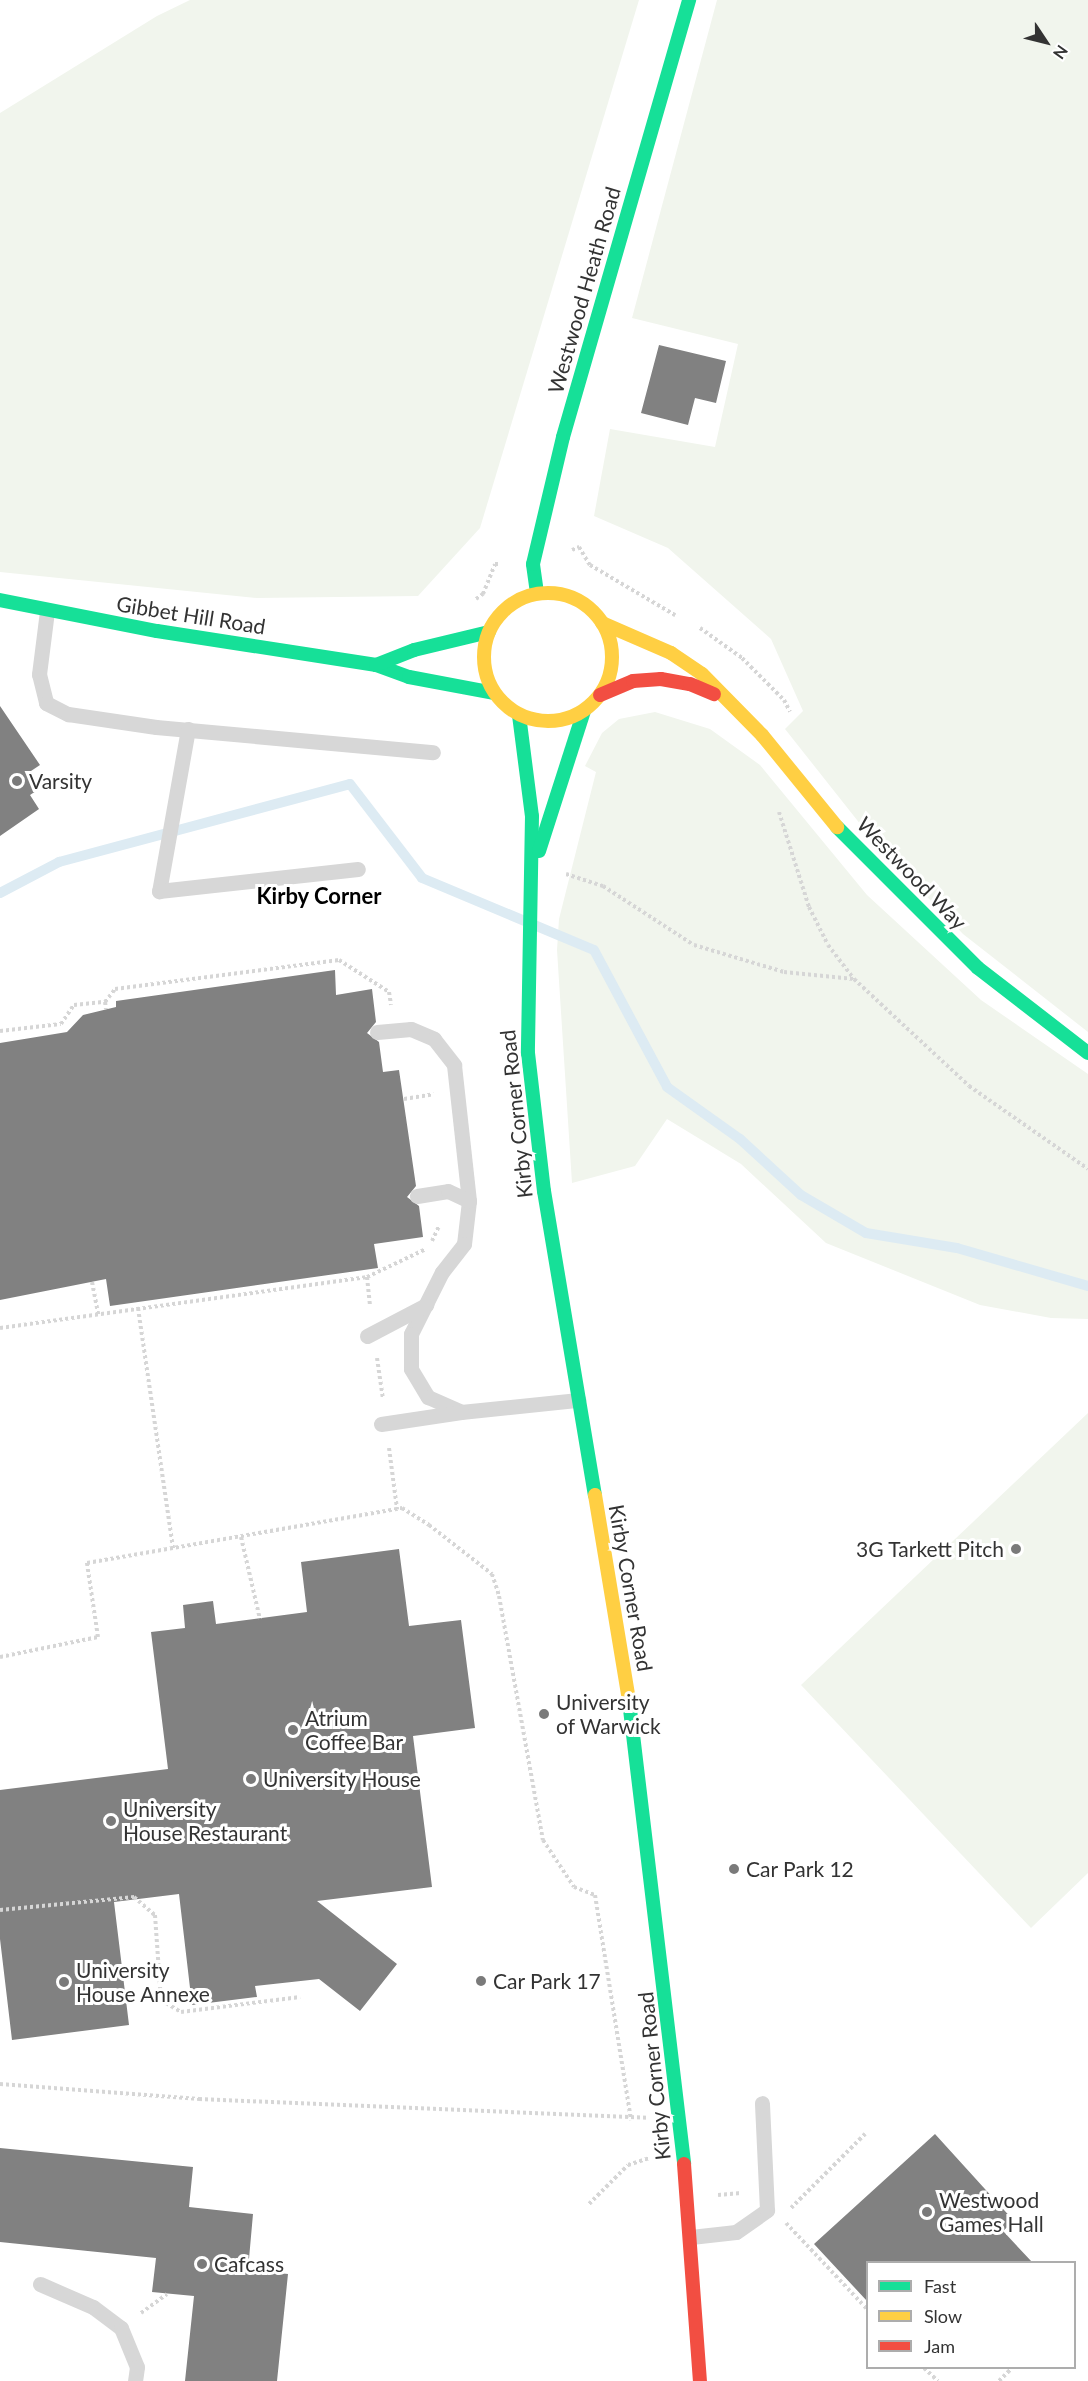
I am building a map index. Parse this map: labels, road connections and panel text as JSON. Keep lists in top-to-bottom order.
{
  "streets": {
    "street": [
      "Westwood Heath Road",
      "Gibbet Hill Road",
      "Westwood Way",
      "Kirby Corner Road"
    ]
  },
  "crossings": [
    ["Westwood Heath Road", "Gibbet Hill Road"],
    ["Westwood Heath Road", "Westwood Way"],
    ["Westwood Heath Road", "Kirby Corner Road"],
    ["Gibbet Hill Road", "Westwood Way"],
    ["Gibbet Hill Road", "Kirby Corner Road"],
    ["Westwood Way", "Kirby Corner Road"]
  ],
  "districts": ["Kirby Corner"],
  "places": [
    "Varsity",
    "3G Tarkett Pitch",
    "University of Warwick",
    "Atrium Coffee Bar",
    "University House",
    "University House Restaurant",
    "Car Park 12",
    "Car Park 17",
    "University House Annexe",
    "Westwood Games Hall",
    "Cafcass"
  ],
  "legend": ["Fast", "Slow", "Jam"],
  "north": "bottom right"
}
